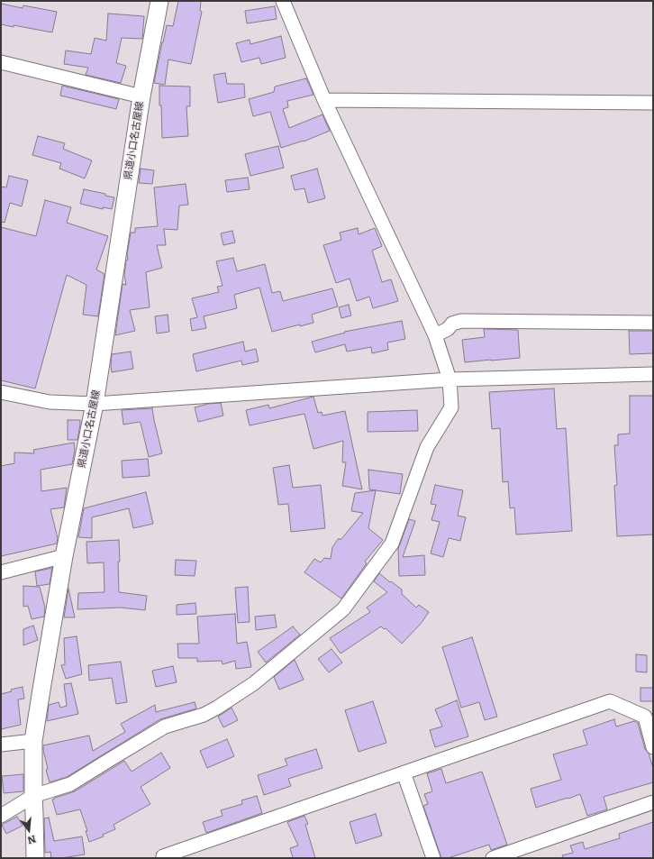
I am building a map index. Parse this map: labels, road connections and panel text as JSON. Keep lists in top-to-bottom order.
{
  "streets": {
    "main road": ["県道小口名古屋線"]
  },
  "north": "bottom"
}
